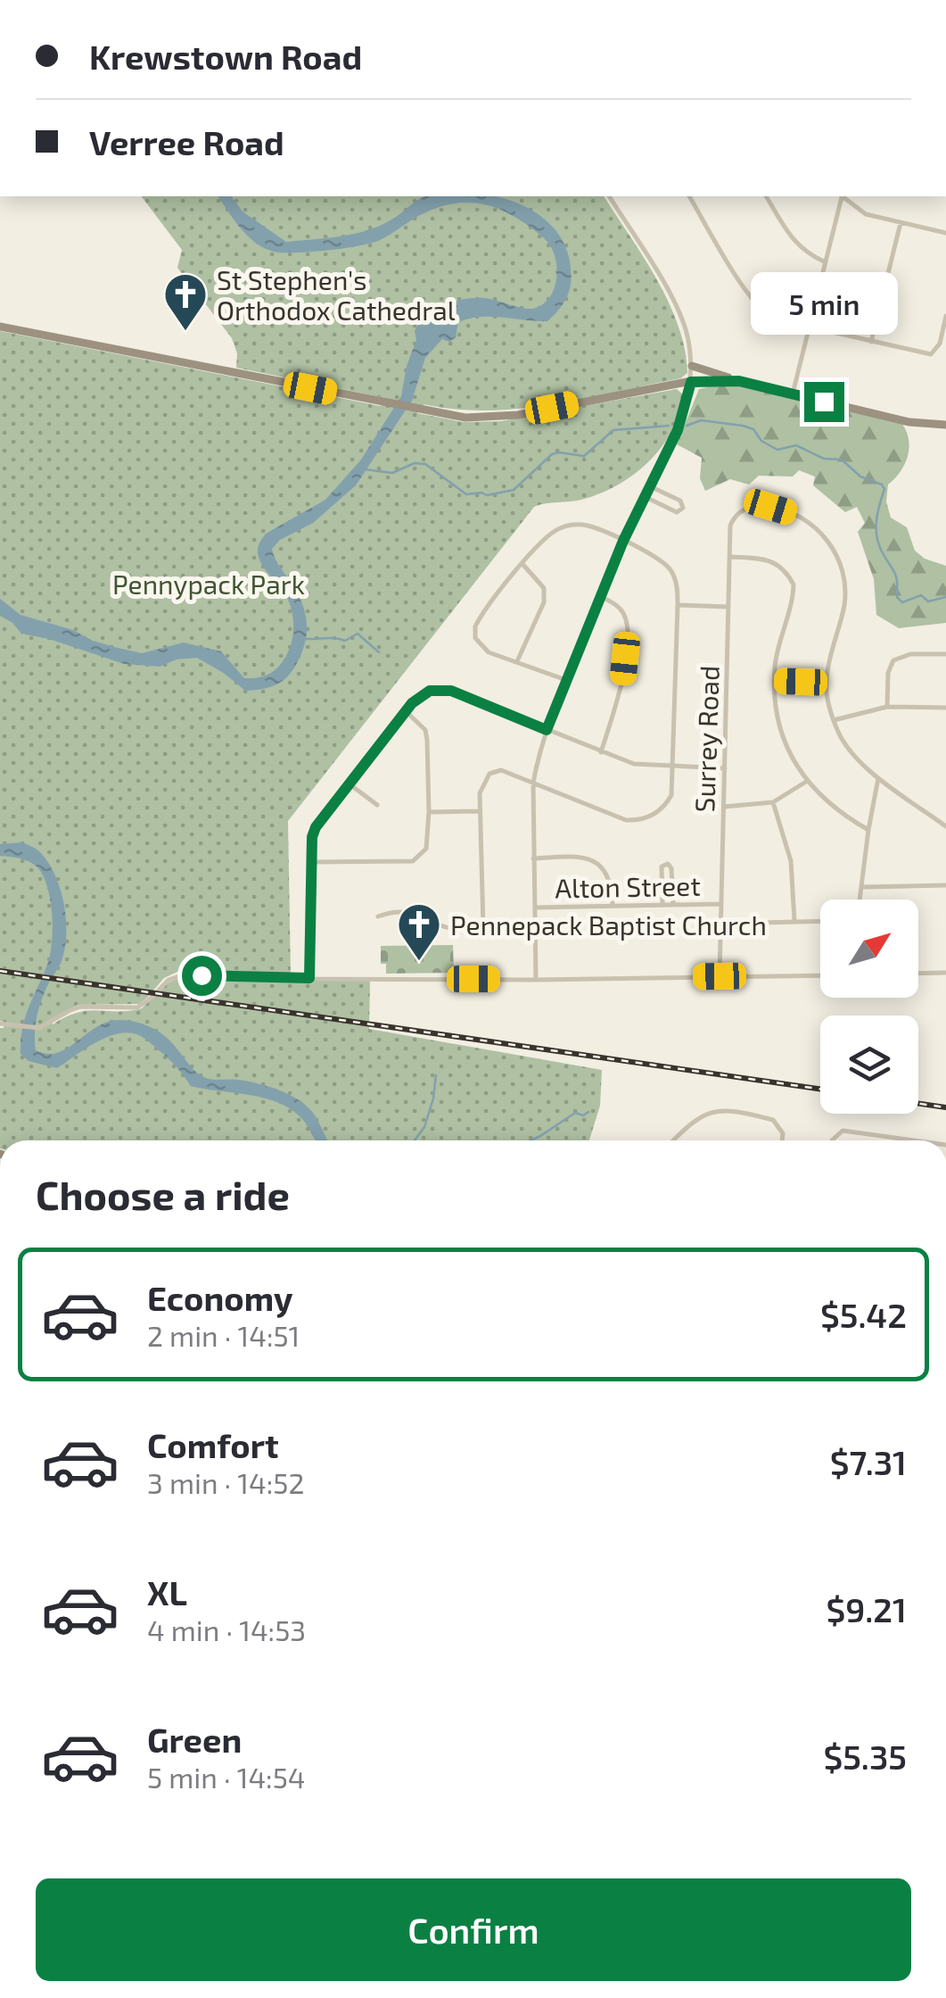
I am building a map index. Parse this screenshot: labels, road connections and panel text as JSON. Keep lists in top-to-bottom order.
{
  "streets": {
    "street": ["Surrey Road", "Alton Street"]
  },
  "crossings": [
    ["Surrey Road", "Alton Street"]
  ],
  "parks": ["Pennypack Park"],
  "places": {
    "church": ["St Stephen's Orthodox Cathedral", "Pennepack Baptist Church"]
  },
  "north": "top right",
  "page": {
    "banner": ["Krewstown Road", "Verree Road"],
    "bubble": "5 min",
    "heading": "Choose a ride",
    "list": [
      {
        "name": "Economy",
        "note": "2 min · 14:51",
        "value": "$5.42"
      },
      {
        "name": "Comfort",
        "note": "3 min · 14:52",
        "value": "$7.31"
      },
      {
        "name": "XL",
        "note": "4 min · 14:53",
        "value": "$9.21"
      },
      {
        "name": "Green",
        "note": "5 min · 14:54",
        "value": "$5.35"
      }
    ],
    "buttons": "Confirm"
  }
}
